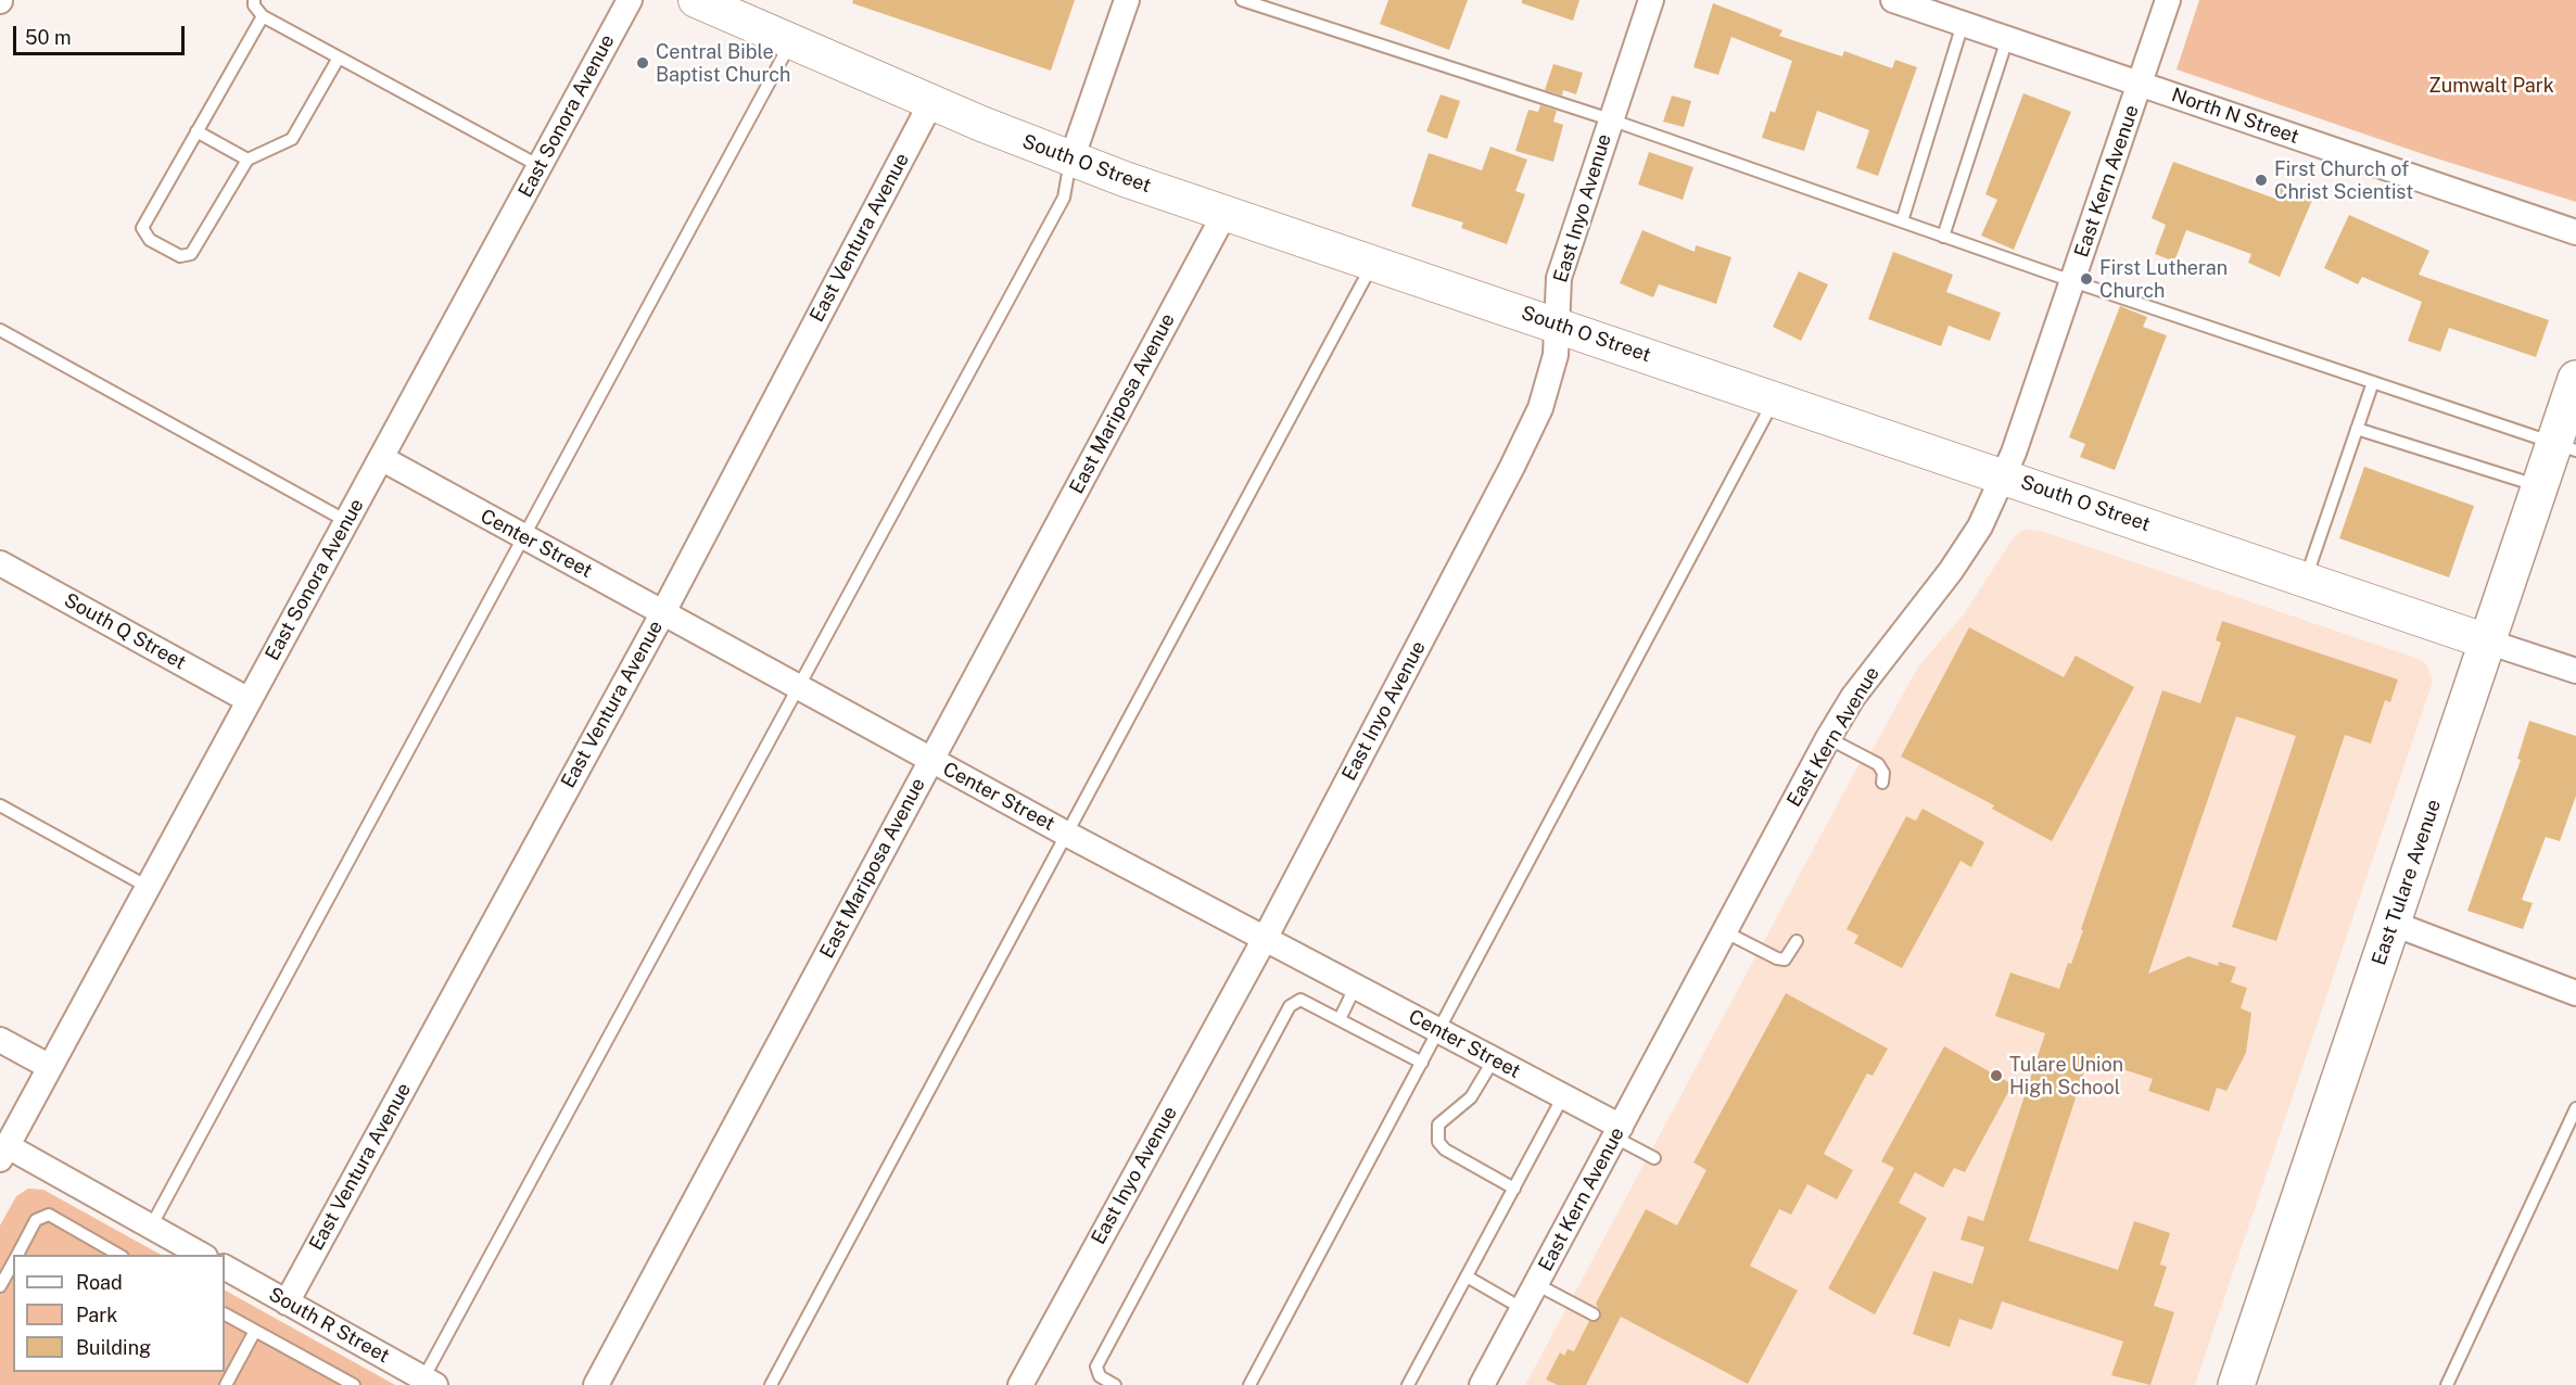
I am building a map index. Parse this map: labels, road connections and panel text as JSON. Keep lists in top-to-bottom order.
{
  "streets": {
    "main road": ["South O Street", "East Tulare Avenue"],
    "street": [
      "East Sonora Avenue",
      "North N Street",
      "East Kern Avenue",
      "East Inyo Avenue",
      "East Ventura Avenue",
      "East Mariposa Avenue",
      "Center Street",
      "South Q Street",
      "South R Street"
    ]
  },
  "crossings": [
    ["East Sonora Avenue", "Center Street"],
    ["East Sonora Avenue", "South Q Street"],
    ["North N Street", "East Kern Avenue"],
    ["South O Street", "East Kern Avenue"],
    ["South O Street", "East Inyo Avenue"],
    ["South O Street", "East Ventura Avenue"],
    ["South O Street", "East Mariposa Avenue"],
    ["South O Street", "East Tulare Avenue"],
    ["East Kern Avenue", "Center Street"],
    ["East Inyo Avenue", "Center Street"],
    ["East Ventura Avenue", "Center Street"],
    ["East Ventura Avenue", "South R Street"],
    ["East Mariposa Avenue", "Center Street"]
  ],
  "parks": ["Zumwalt Park"],
  "places": [
    "Central Bible Baptist Church",
    "First Church of Christ Scientist",
    "First Lutheran Church",
    "Tulare Union High School"
  ],
  "legend": ["Road", "Park", "Building"],
  "scale_bar": "50 m"
}
